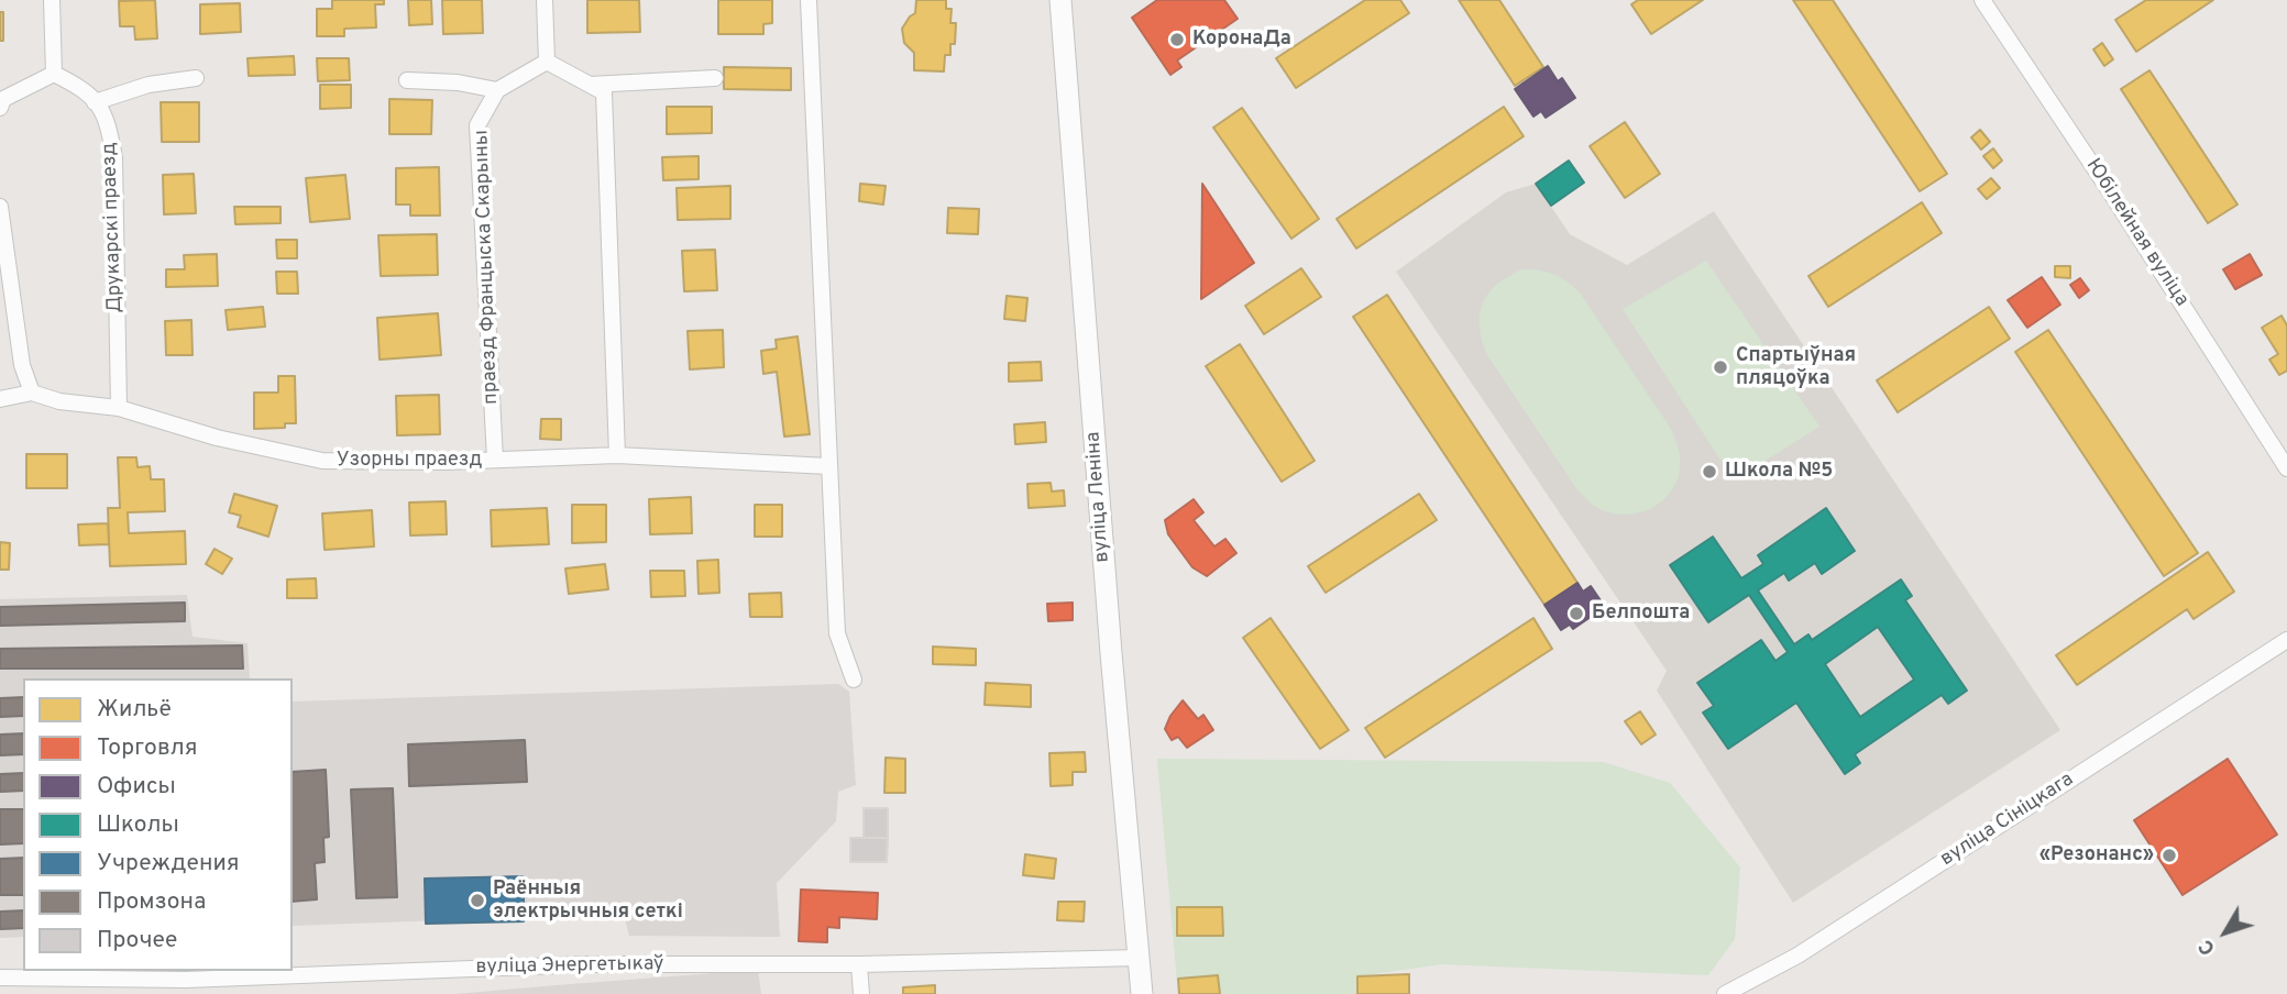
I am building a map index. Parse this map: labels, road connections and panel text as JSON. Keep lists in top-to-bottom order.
{
  "streets": {
    "main road": ["вуліца Леніна"],
    "street": [
      "Друкарскі праезд",
      "Юбілейная вуліца",
      "праезд Францыска Скарыны",
      "Узорны праезд",
      "вуліца Сініцкага",
      "вуліца Энергетыкаў"
    ]
  },
  "crossings": [
    ["Друкарскі праезд", "Узорны праезд"],
    ["праезд Францыска Скарыны", "Узорны праезд"],
    ["вуліца Леніна", "вуліца Энергетыкаў"]
  ],
  "places": [
    "КоронаДа",
    "Спартыўная пляцоўка",
    "Школа №5",
    "Белпошта",
    "«Резонанс»",
    "Раённыя электрычныя сеткі"
  ],
  "legend": [
    "Жильё",
    "Торговля",
    "Офисы",
    "Школы",
    "Учреждения",
    "Промзона",
    "Прочее"
  ],
  "north": "bottom left"
}
